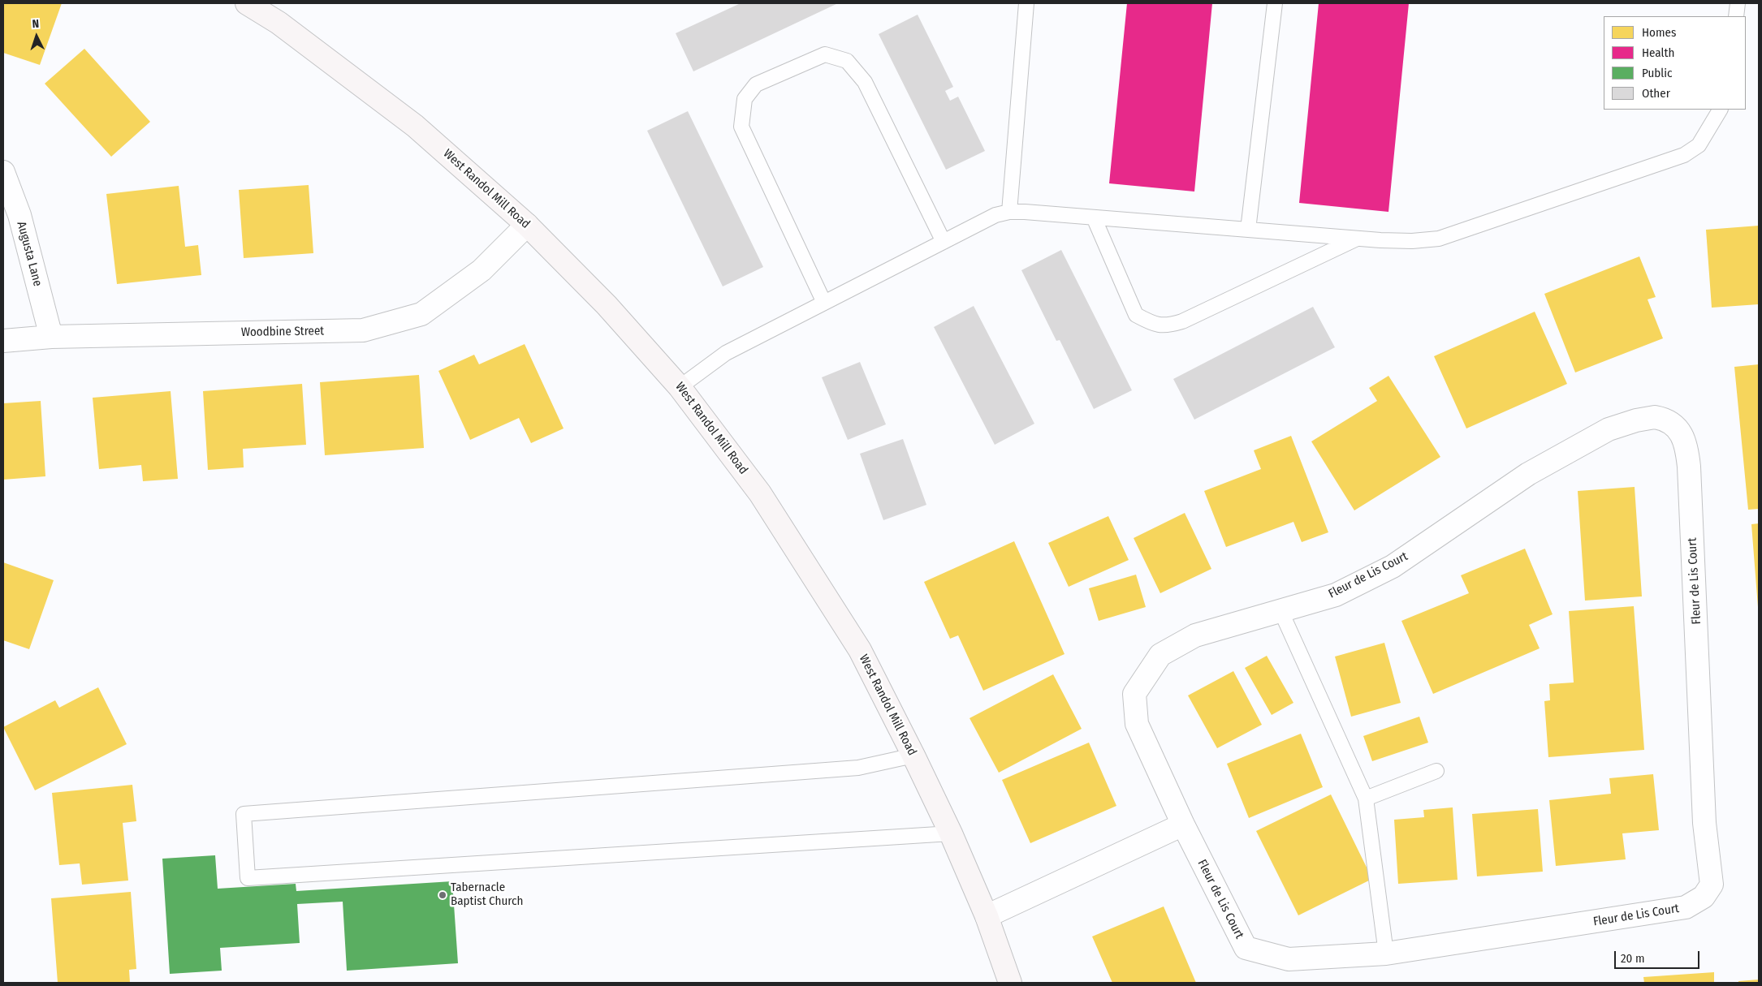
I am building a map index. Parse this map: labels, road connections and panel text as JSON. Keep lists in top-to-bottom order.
{
  "streets": {
    "main road": ["West Randol Mill Road"],
    "street": ["Augusta Lane", "Woodbine Street", "Fleur de Lis Court"]
  },
  "crossings": [
    ["West Randol Mill Road", "Woodbine Street"],
    ["Augusta Lane", "Woodbine Street"]
  ],
  "places": ["Tabernacle Baptist Church"],
  "legend": [
    "Homes",
    "Health",
    "Public",
    "Other"
  ],
  "scale_bar": "20 m",
  "north": "top"
}
